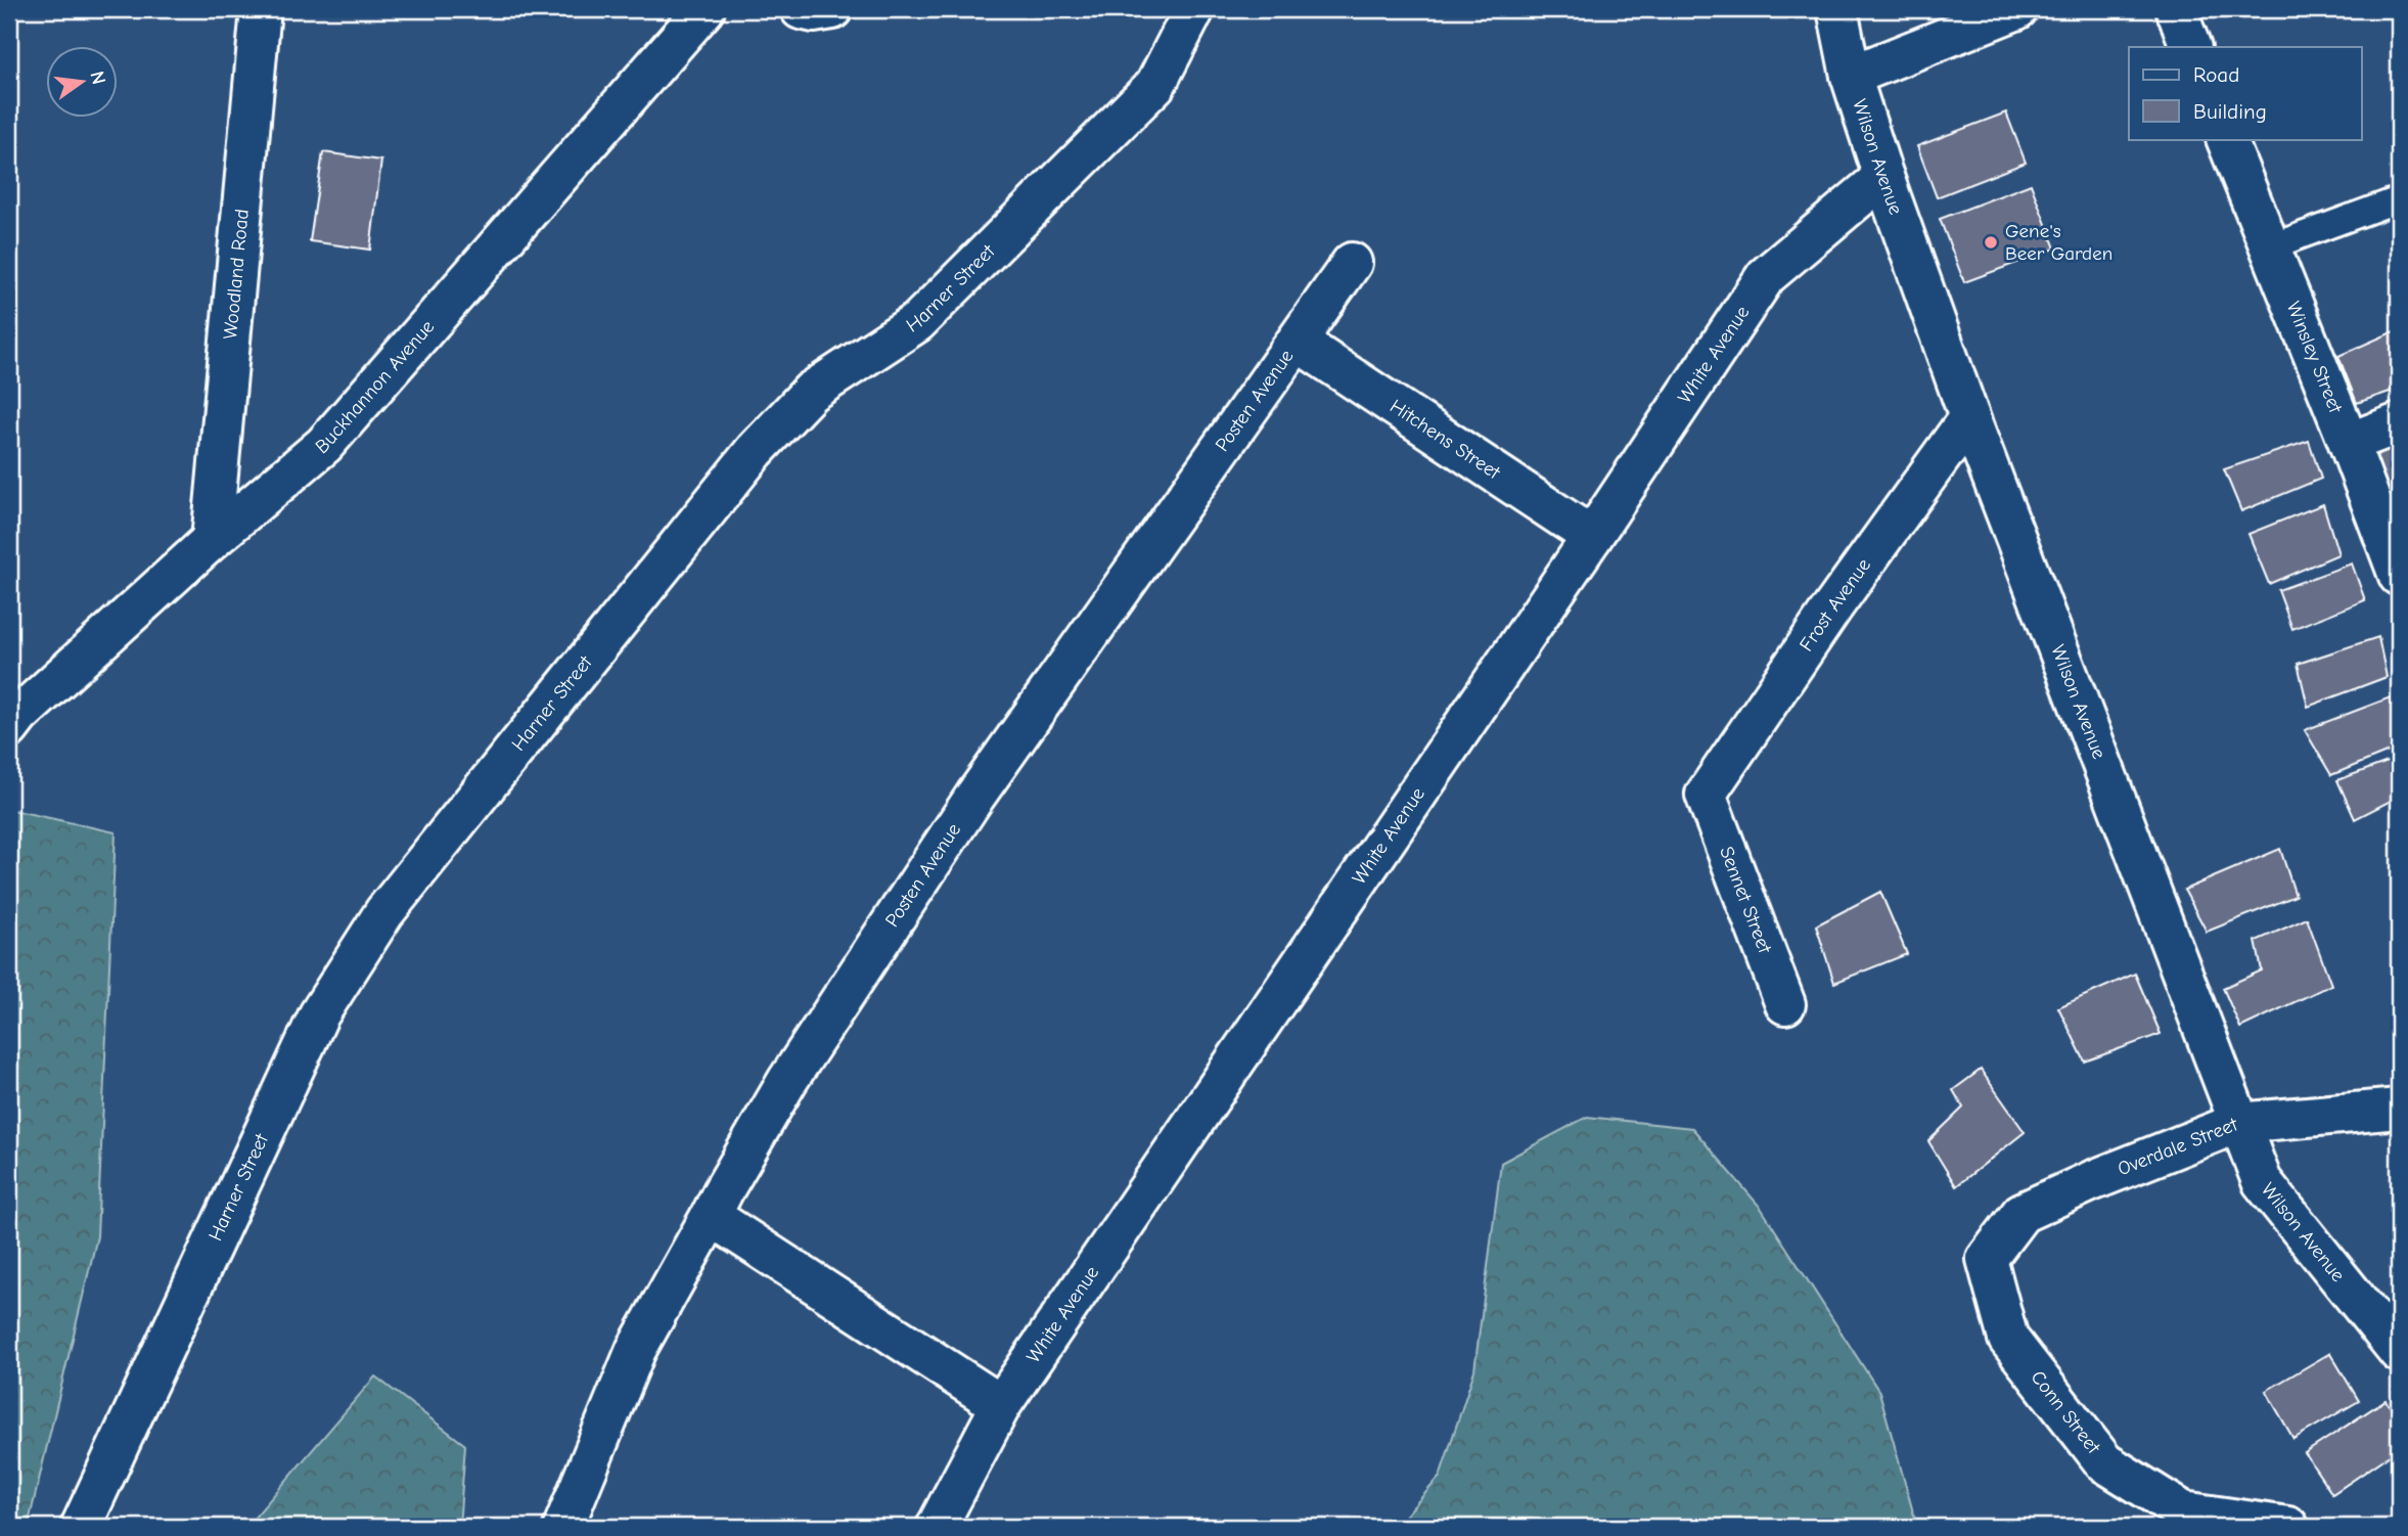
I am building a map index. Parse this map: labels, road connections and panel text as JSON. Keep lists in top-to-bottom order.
{
  "streets": {
    "street": [
      "Wilson Avenue",
      "Woodland Road",
      "Harner Street",
      "White Avenue",
      "Winsley Street",
      "Buckhannon Avenue",
      "Posten Avenue",
      "Hitchens Street",
      "Frost Avenue",
      "Sennet Street",
      "Overdale Street",
      "Conn Street"
    ]
  },
  "crossings": [
    ["Wilson Avenue", "White Avenue"],
    ["Wilson Avenue", "Frost Avenue"],
    ["Wilson Avenue", "Overdale Street"],
    ["Woodland Road", "Buckhannon Avenue"],
    ["White Avenue", "Hitchens Street"],
    ["Posten Avenue", "Hitchens Street"],
    ["Frost Avenue", "Sennet Street"],
    ["Overdale Street", "Conn Street"]
  ],
  "places": ["Gene's Beer Garden"],
  "legend": ["Road", "Building"],
  "north": "right"
}
